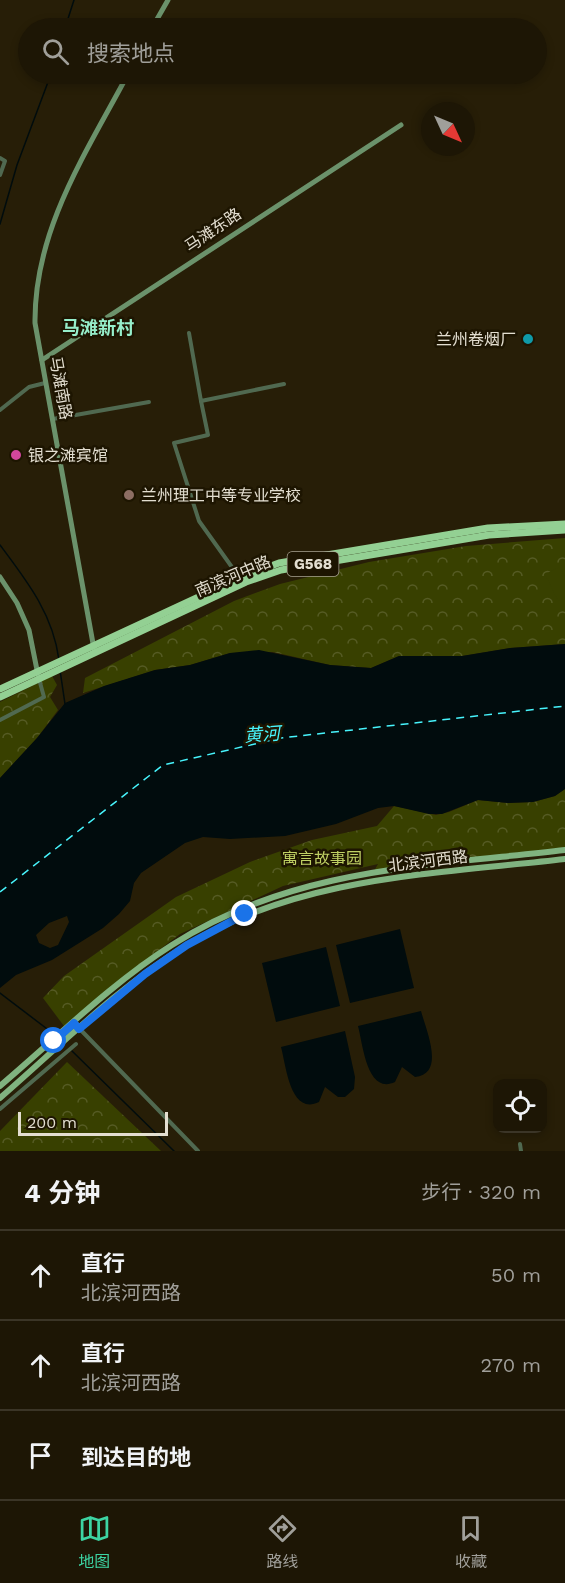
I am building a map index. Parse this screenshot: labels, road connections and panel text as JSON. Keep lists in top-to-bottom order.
{
  "streets": {
    "highway": ["G568", "南滨河中路"],
    "main road": ["马滩东路", "马滩南路", "北滨河西路"]
  },
  "crossings": [
    ["马滩东路", "马滩南路"],
    ["马滩南路", "南滨河中路"]
  ],
  "districts": ["马滩新村"],
  "water": ["黄河"],
  "parks": ["寓言故事园"],
  "places": ["兰州卷烟厂", "银之滩宾馆", "兰州理工中等专业学校"],
  "scale_bar": "200 m",
  "north": "bottom right",
  "page": {
    "search": "搜索地点",
    "scale": "200 m",
    "heading": ["4 分钟", "步行 · 320 m"],
    "list": [
      ["直行", "北滨河西路", "50 m"],
      ["直行", "北滨河西路", "270 m"],
      "到达目的地"
    ],
    "nav": ["地图", "路线", "收藏"]
  }
}
